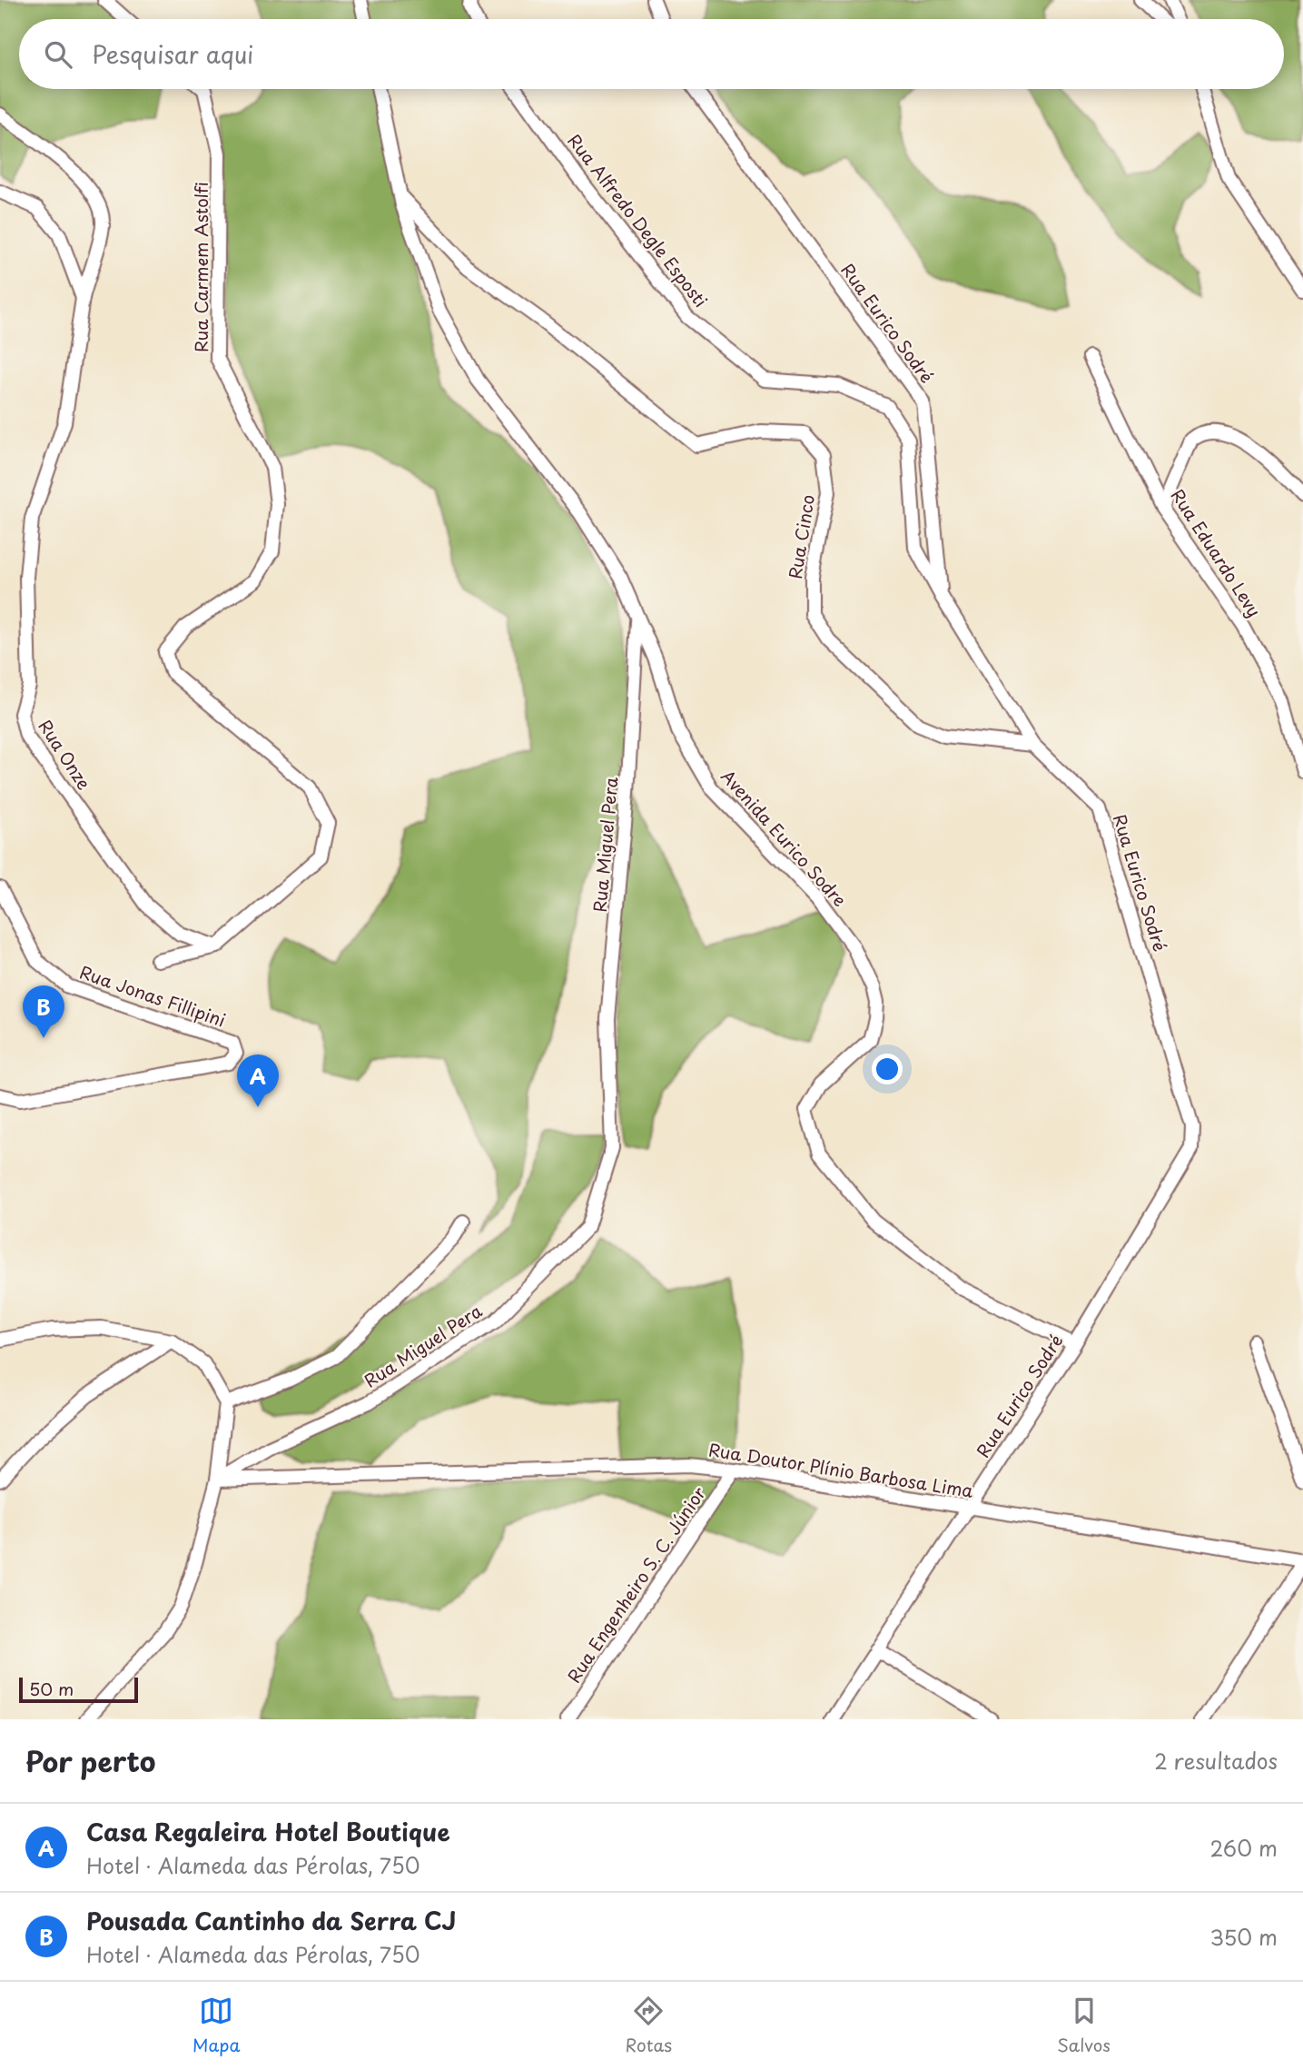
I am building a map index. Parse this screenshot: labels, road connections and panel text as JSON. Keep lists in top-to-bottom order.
{
  "streets": {
    "street": [
      "Rua Alfredo Degle Esposti",
      "Rua Carmem Astolfi",
      "Rua Eurico Sodré",
      "Rua Cinco",
      "Rua Eduardo Levy",
      "Rua Onze",
      "Avenida Eurico Sodre",
      "Rua Miguel Pera",
      "Rua Jonas Fillipini",
      "Rua Doutor Plínio Barbosa Lima",
      "Rua Engenheiro S. C. Júnior"
    ]
  },
  "crossings": [
    ["Rua Alfredo Degle Esposti", "Rua Eurico Sodré"],
    ["Rua Carmem Astolfi", "Rua Onze"],
    ["Rua Eurico Sodré", "Rua Cinco"],
    ["Rua Eurico Sodré", "Avenida Eurico Sodre"],
    ["Rua Eurico Sodré", "Rua Doutor Plínio Barbosa Lima"],
    ["Rua Cinco", "Rua Miguel Pera"],
    ["Avenida Eurico Sodre", "Rua Miguel Pera"],
    ["Rua Miguel Pera", "Rua Doutor Plínio Barbosa Lima"],
    ["Rua Doutor Plínio Barbosa Lima", "Rua Engenheiro S. C. Júnior"]
  ],
  "scale_bar": "50 m",
  "page": {
    "search": "Pesquisar aqui",
    "pins": ["B", "A"],
    "scale": "50 m",
    "heading": ["Por perto", "2 resultados"],
    "list": [
      {
        "mark": "A",
        "name": "Casa Regaleira Hotel Boutique",
        "note": "Hotel · Alameda das Pérolas, 750",
        "value": "260 m"
      },
      {
        "mark": "B",
        "name": "Pousada Cantinho da Serra CJ",
        "note": "Hotel · Alameda das Pérolas, 750",
        "value": "350 m"
      }
    ],
    "nav": ["Mapa", "Rotas", "Salvos"]
  }
}
